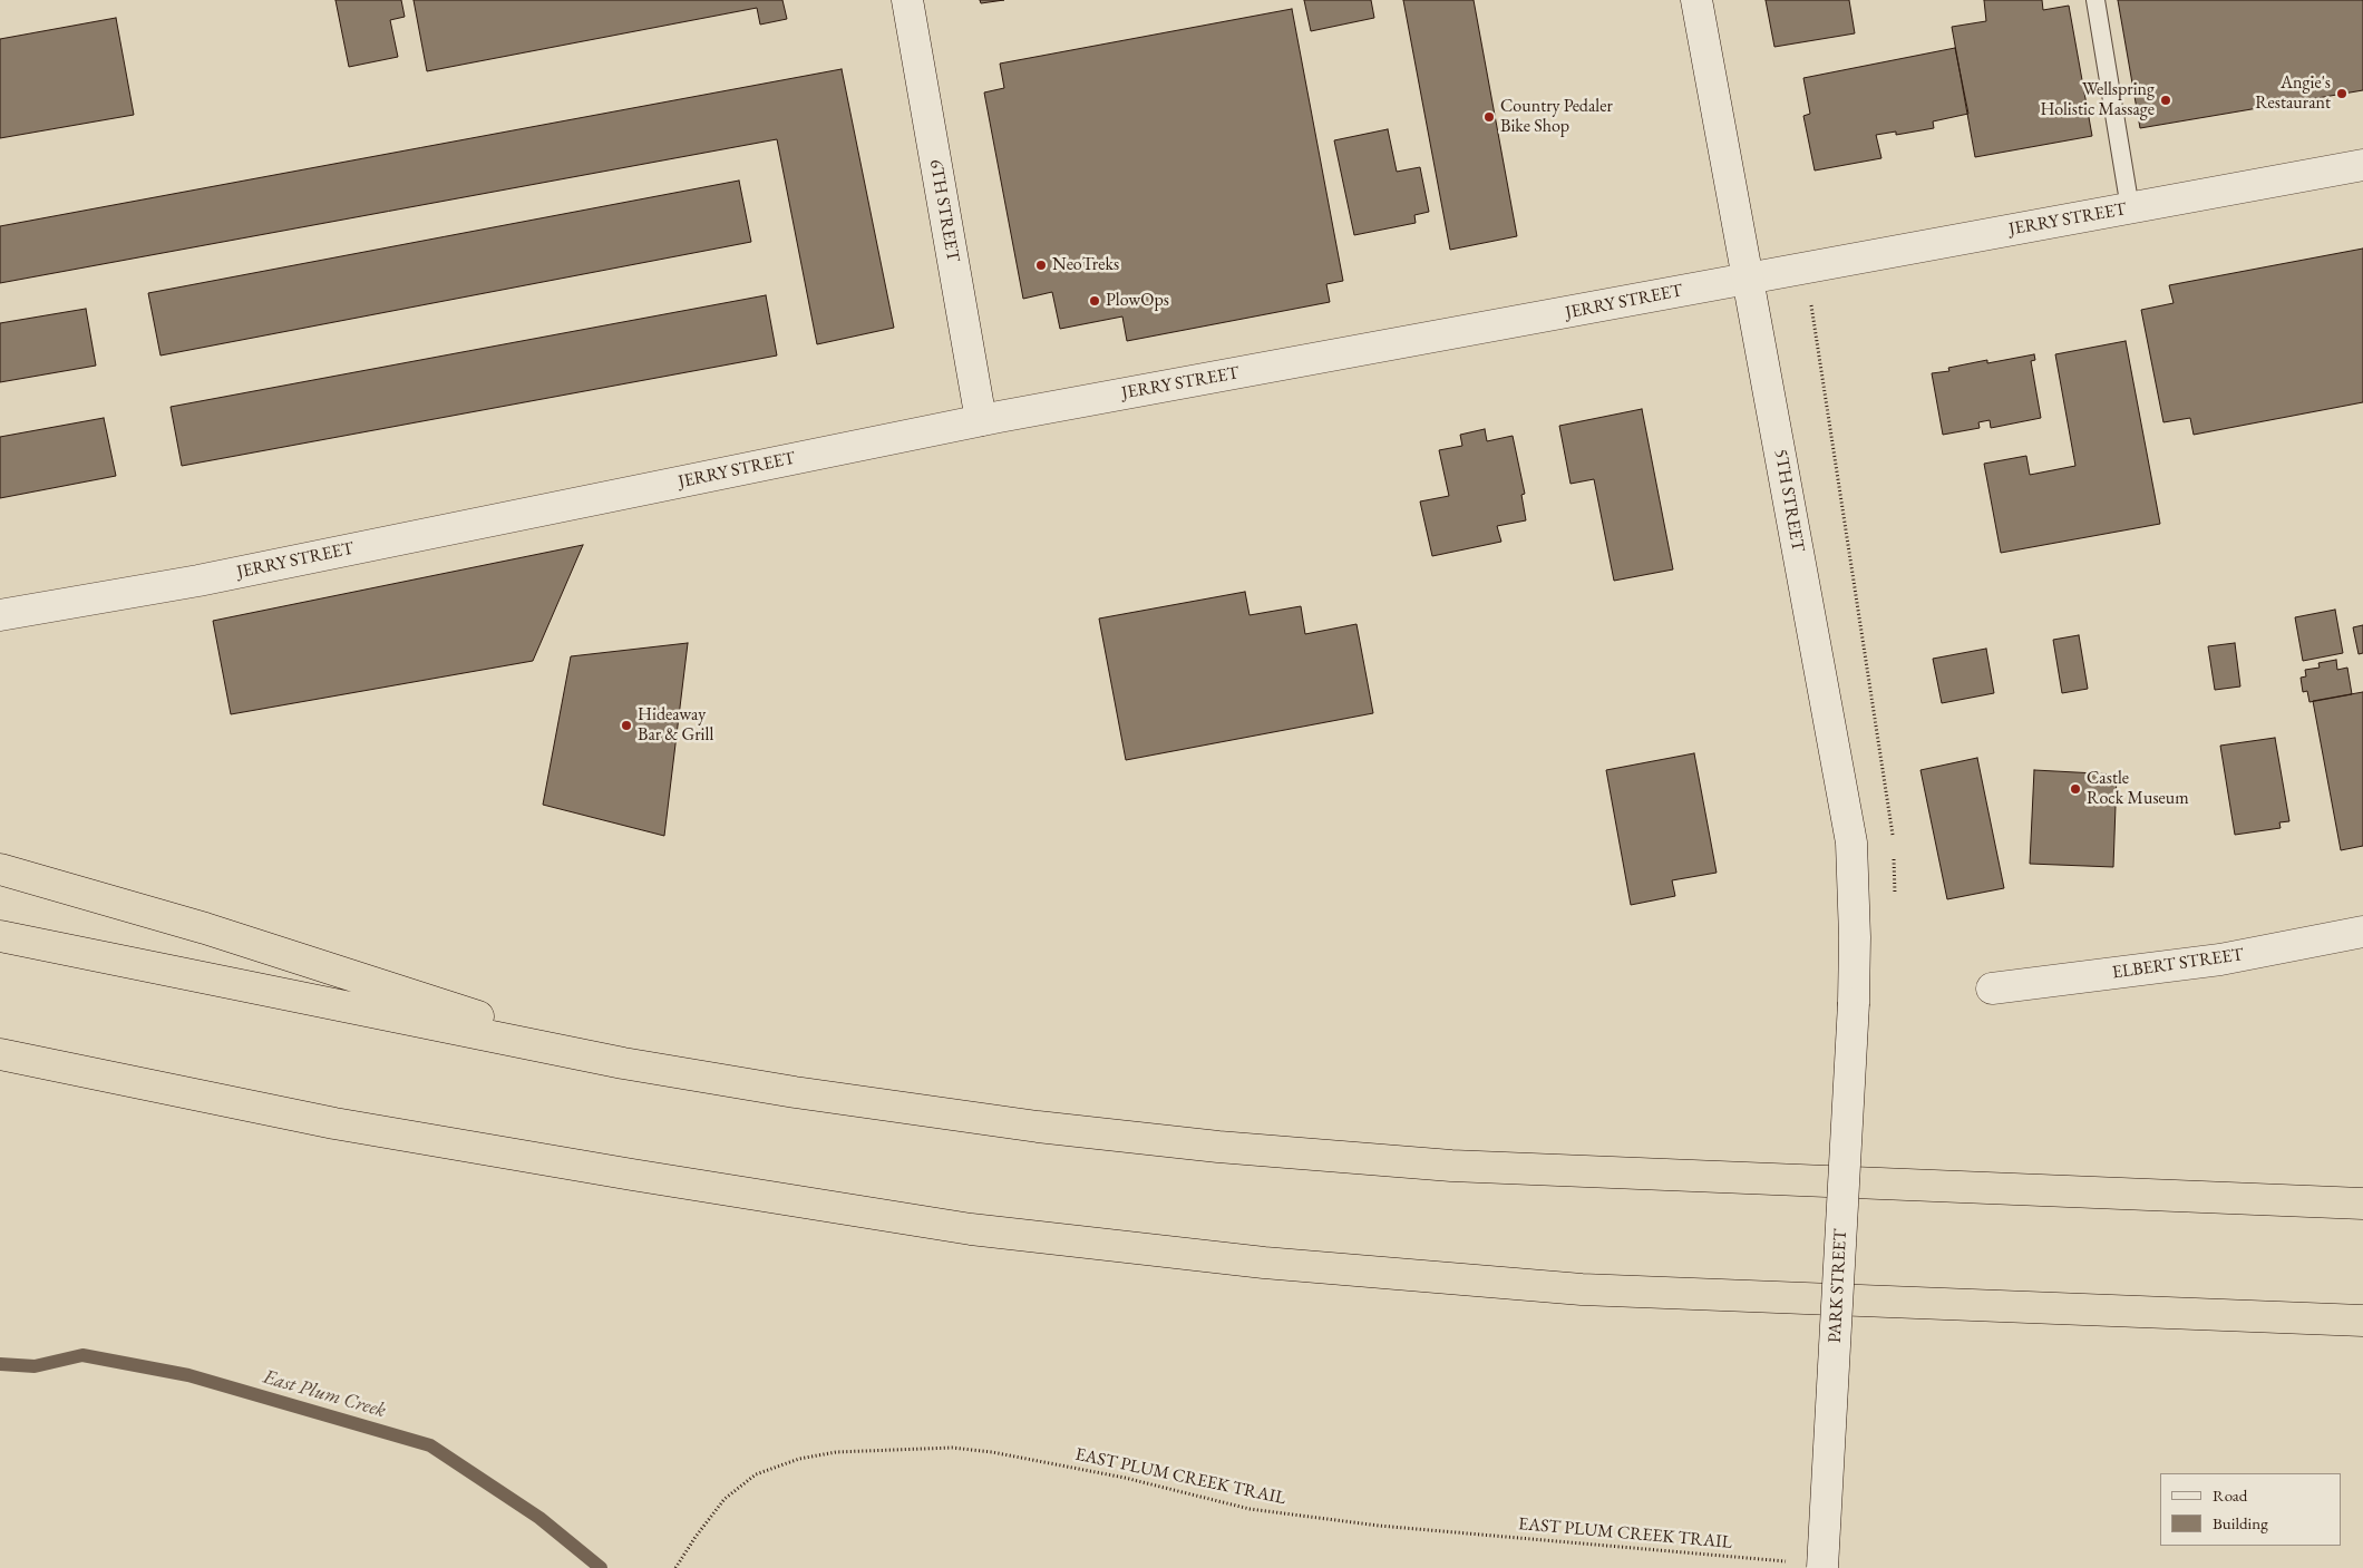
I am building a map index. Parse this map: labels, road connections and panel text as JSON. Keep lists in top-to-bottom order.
{
  "streets": {
    "street": [
      "6TH STREET",
      "JERRY STREET",
      "5TH STREET",
      "ELBERT STREET",
      "PARK STREET"
    ],
    "path": ["EAST PLUM CREEK TRAIL"]
  },
  "crossings": [
    ["6TH STREET", "JERRY STREET"],
    ["JERRY STREET", "5TH STREET"],
    ["5TH STREET", "PARK STREET"],
    ["PARK STREET", "EAST PLUM CREEK TRAIL"]
  ],
  "water": ["East Plum Creek"],
  "places": [
    "Angie's Restaurant",
    "Wellspring Holistic Massage",
    "Country Pedaler Bike Shop",
    "NeoTreks",
    "PlowOps",
    "Hideaway Bar & Grill",
    "Castle Rock Museum"
  ],
  "legend": ["Road", "Building"]
}
